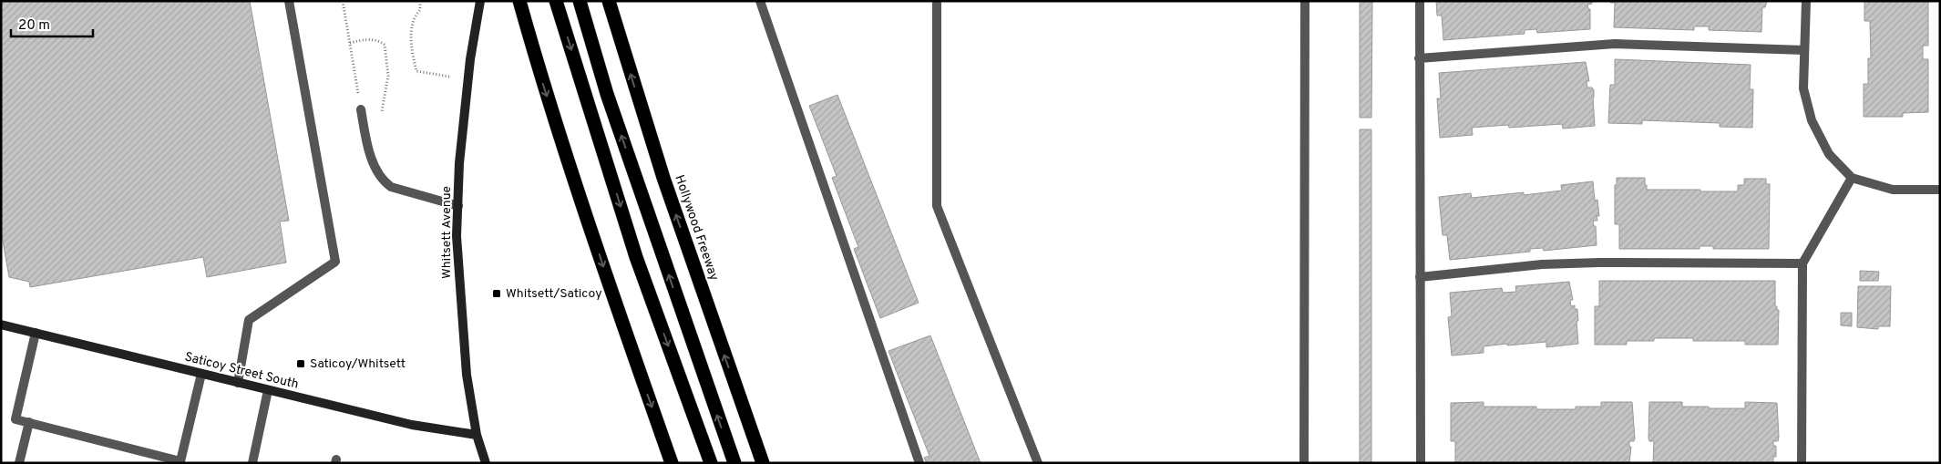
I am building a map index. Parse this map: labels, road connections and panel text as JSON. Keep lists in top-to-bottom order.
{
  "streets": {
    "highway": ["Hollywood Freeway"],
    "street": ["Whitsett Avenue", "Saticoy Street South"]
  },
  "crossings": [
    ["Whitsett Avenue", "Saticoy Street South"]
  ],
  "places": {
    "transit": ["Whitsett/Saticoy", "Saticoy/Whitsett"]
  },
  "scale_bar": "20 m"
}
